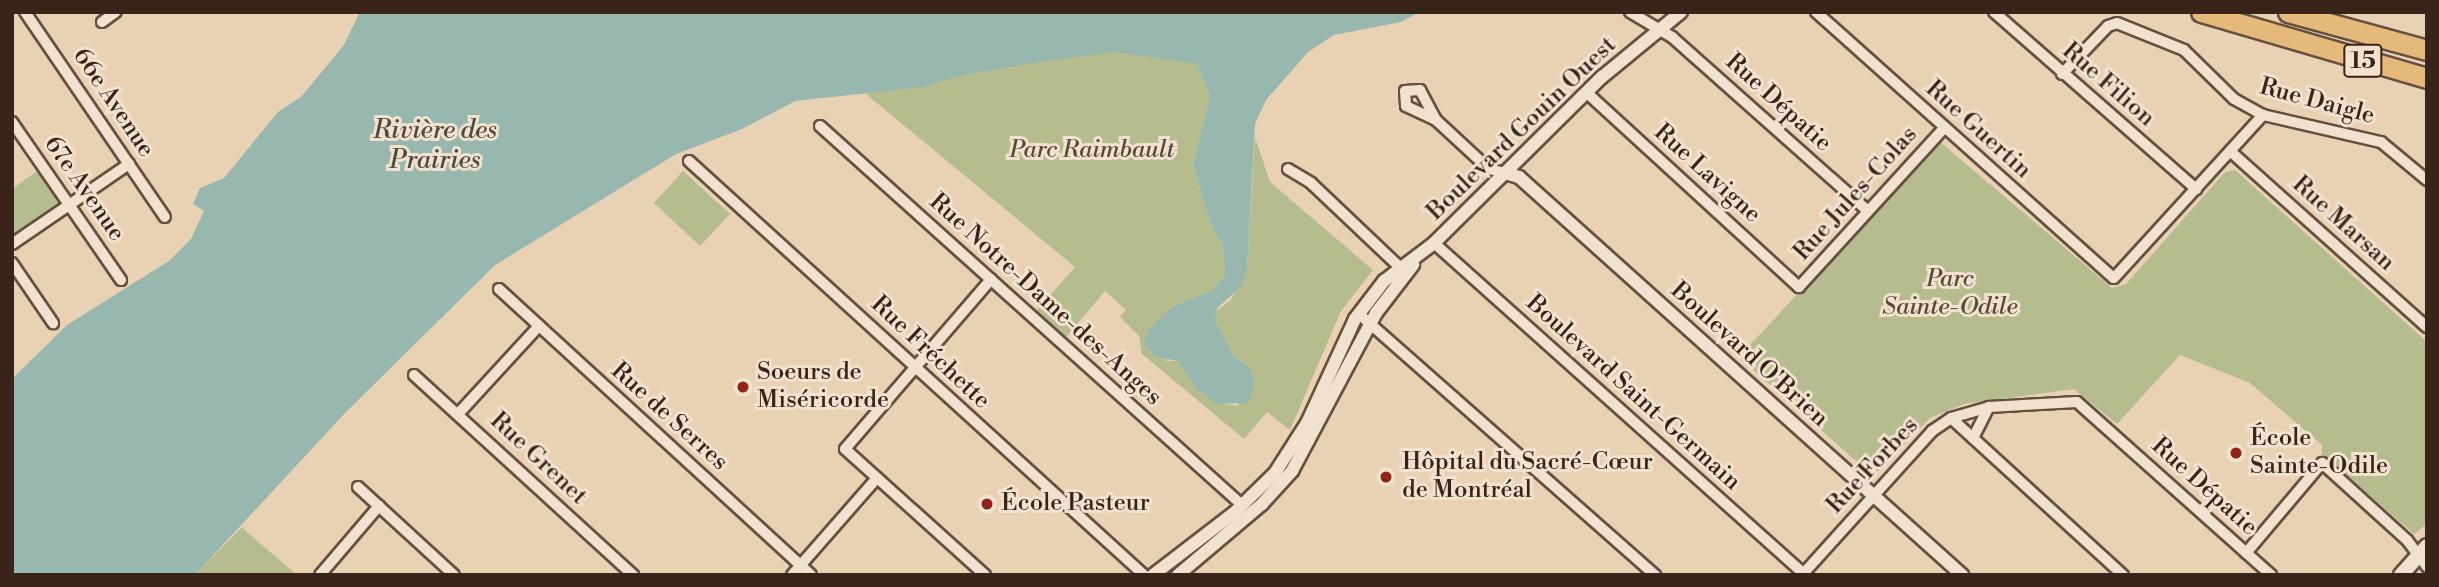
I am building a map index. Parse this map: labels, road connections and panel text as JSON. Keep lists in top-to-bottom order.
{
  "streets": {
    "highway": ["15"],
    "street": [
      "Rue Filion",
      "Rue Daigle",
      "66e Avenue",
      "Rue Dépatie",
      "Boulevard Gouin Ouest",
      "Rue Guertin",
      "Rue Lavigne",
      "67e Avenue",
      "Rue Jules-Colas",
      "Rue Marsan",
      "Rue Notre-Dame-des-Anges",
      "Rue Fréchette",
      "Boulevard O'Brien",
      "Boulevard Saint-Germain",
      "Rue de Serres",
      "Rue Grenet",
      "Rue Forbes"
    ]
  },
  "crossings": [
    ["Rue Filion", "Rue Daigle"],
    ["Rue Filion", "Rue Guertin"],
    ["Rue Dépatie", "Boulevard Gouin Ouest"],
    ["Rue Dépatie", "Rue Jules-Colas"],
    ["Rue Dépatie", "Rue Forbes"],
    ["Boulevard Gouin Ouest", "Rue Lavigne"],
    ["Boulevard Gouin Ouest", "Rue Notre-Dame-des-Anges"],
    ["Boulevard Gouin Ouest", "Boulevard O'Brien"],
    ["Boulevard Gouin Ouest", "Boulevard Saint-Germain"],
    ["Rue Guertin", "Rue Jules-Colas"],
    ["Rue Lavigne", "Rue Jules-Colas"],
    ["Boulevard O'Brien", "Rue Forbes"],
    ["Boulevard Saint-Germain", "Rue Forbes"]
  ],
  "water": ["Rivière des Prairies"],
  "parks": ["Parc Raimbault", "Parc Sainte-Odile"],
  "places": [
    "Soeurs de Miséricorde",
    "École Sainte-Odile",
    "Hôpital du Sacré-Cœur de Montréal",
    "École Pasteur"
  ]
}
